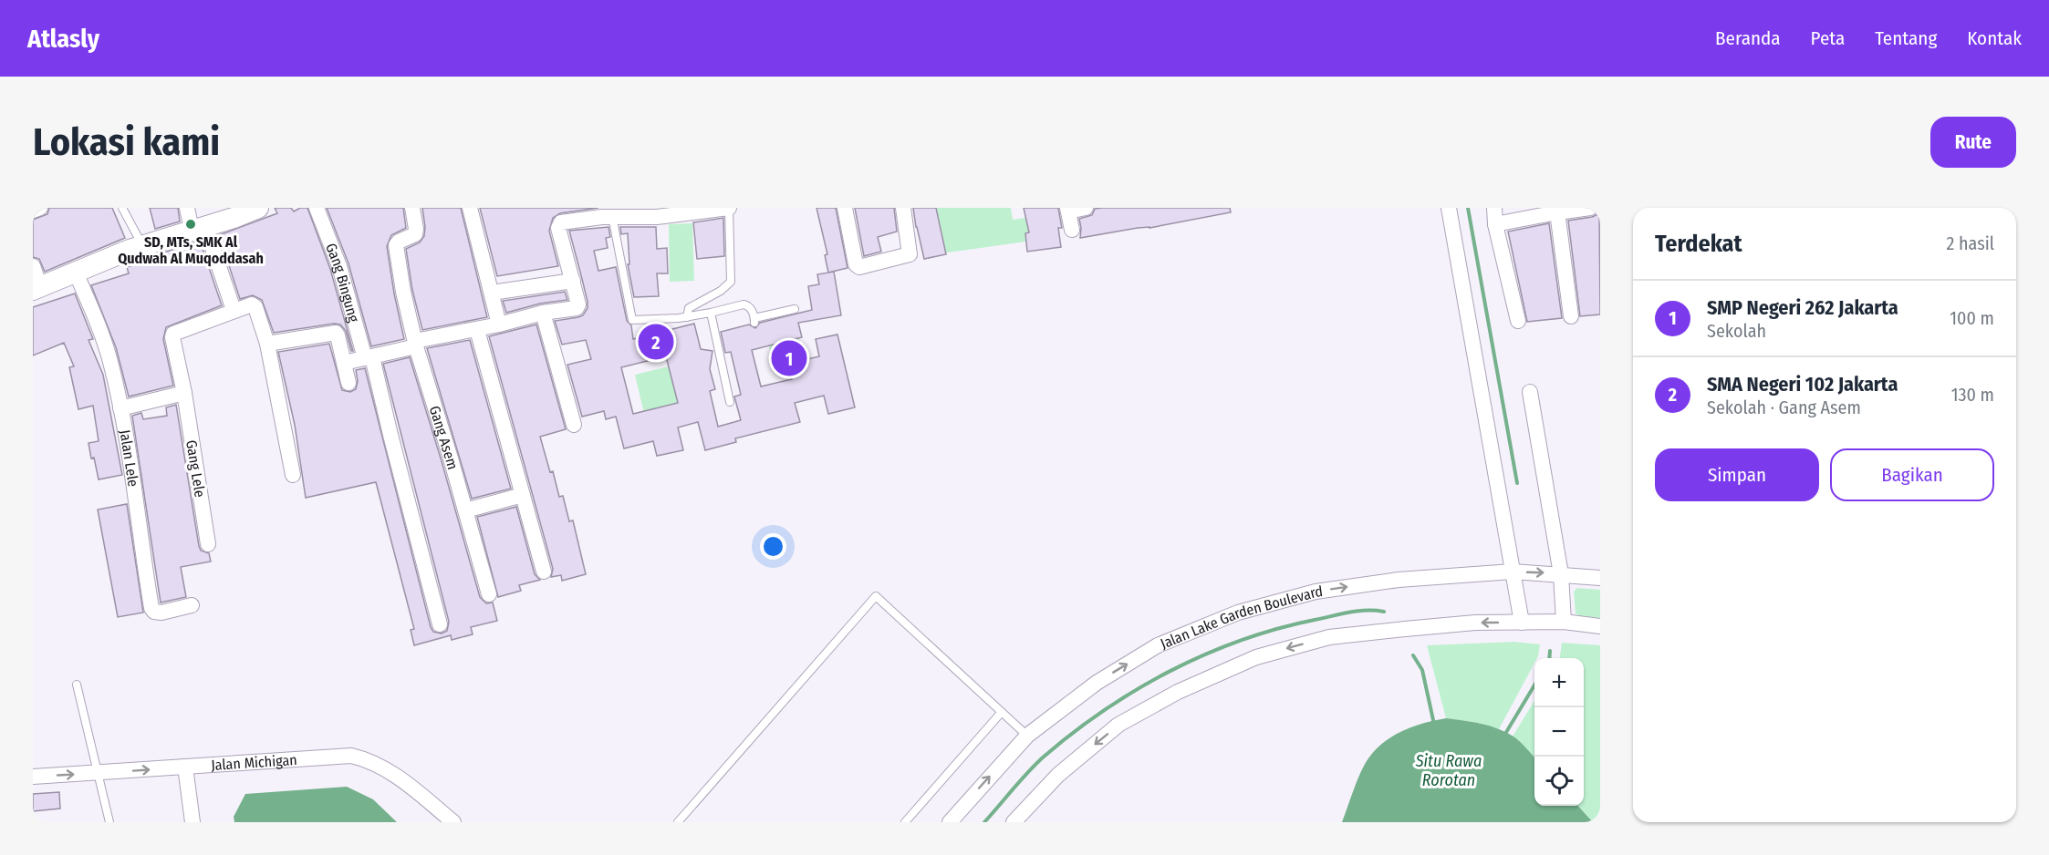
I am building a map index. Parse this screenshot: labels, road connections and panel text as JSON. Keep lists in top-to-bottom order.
{
  "streets": {
    "street": [
      "Gang Bingung",
      "Gang Asem",
      "Jalan Lele",
      "Gang Lele",
      "Jalan Lake Garden Boulevard",
      "Jalan Michigan"
    ]
  },
  "water": ["Situ Rawa Rorotan"],
  "places": ["SD, MTs, SMK Al Qudwah Al Muqoddasah"],
  "page": {
    "header": "Atlasly",
    "nav": [
      "Beranda",
      "Peta",
      "Tentang",
      "Kontak"
    ],
    "buttons": [
      "Rute",
      ["Simpan", "Bagikan"]
    ],
    "title": "Lokasi kami",
    "heading": ["Terdekat", "2 hasil"],
    "list": [
      {
        "mark": "1",
        "name": "SMP Negeri 262 Jakarta",
        "note": "Sekolah",
        "value": "100 m"
      },
      {
        "mark": "2",
        "name": "SMA Negeri 102 Jakarta",
        "note": "Sekolah · Gang Asem",
        "value": "130 m"
      }
    ],
    "pins": ["2", "1"],
    "map_buttons": ["+", "−"]
  }
}
